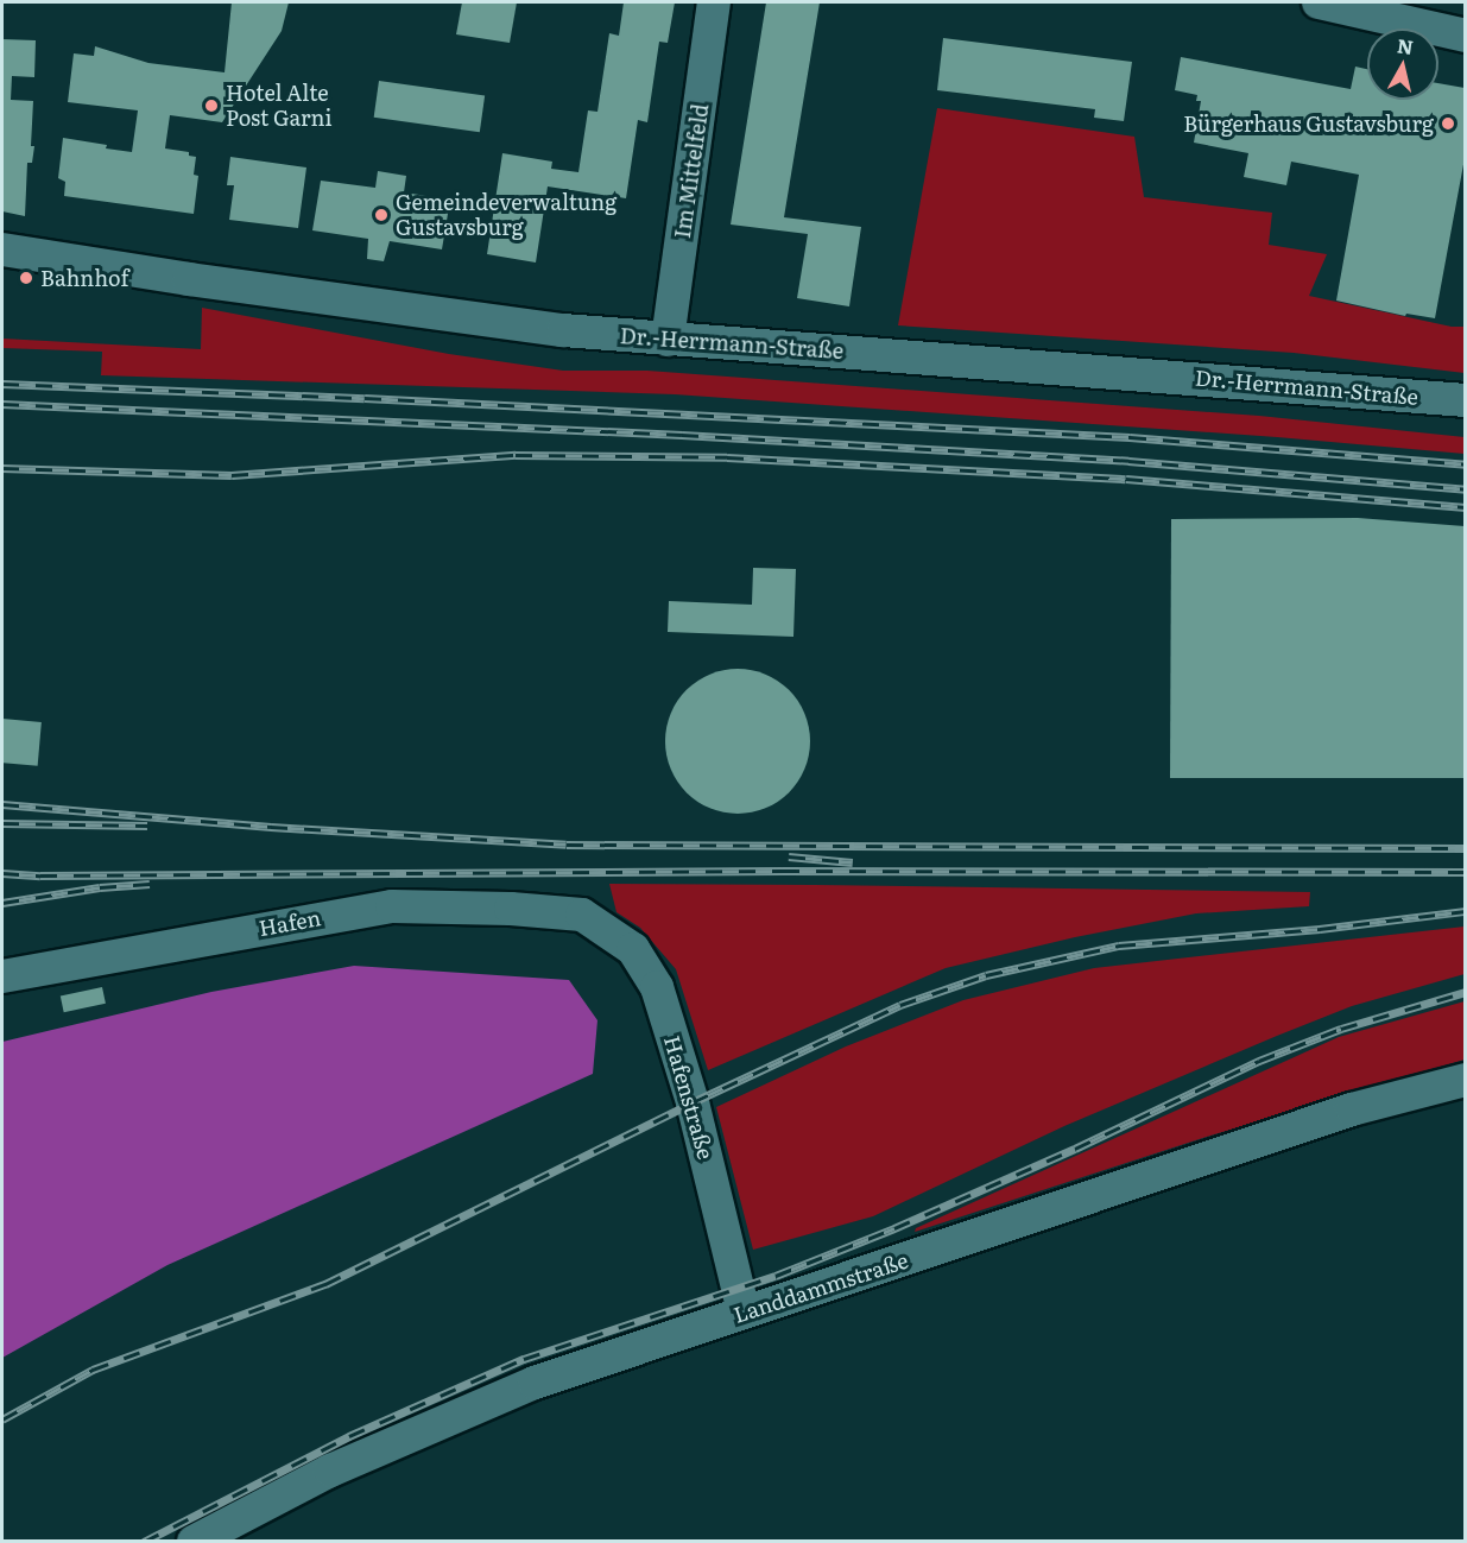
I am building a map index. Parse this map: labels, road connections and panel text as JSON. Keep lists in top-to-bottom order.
{
  "streets": {
    "street": [
      "Im Mittelfeld",
      "Dr.-Herrmann-Straße",
      "Hafen",
      "Hafenstraße",
      "Landdammstraße"
    ]
  },
  "crossings": [
    ["Im Mittelfeld", "Dr.-Herrmann-Straße"],
    ["Hafen", "Hafenstraße"],
    ["Hafenstraße", "Landdammstraße"]
  ],
  "places": [
    "Hotel Alte Post Garni",
    "Bürgerhaus Gustavsburg",
    "Gemeindeverwaltung Gustavsburg",
    "Bahnhof"
  ],
  "north": "top"
}
